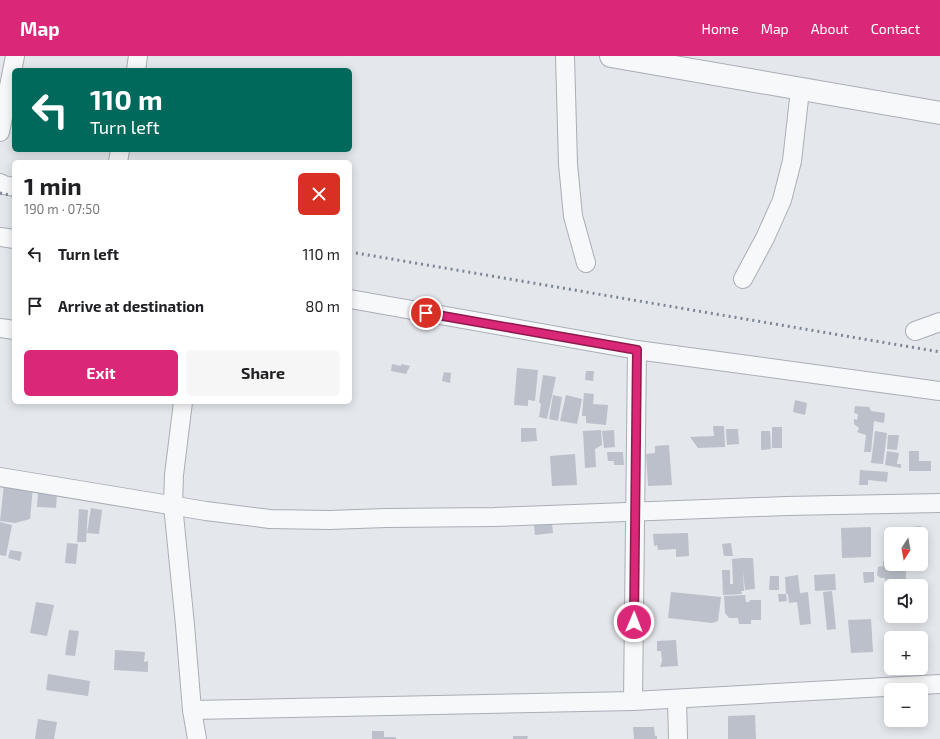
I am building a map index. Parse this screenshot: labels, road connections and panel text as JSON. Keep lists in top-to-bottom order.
{
  "north": "bottom",
  "page": {
    "header": "Map",
    "nav": [
      "Home",
      "Map",
      "About",
      "Contact"
    ],
    "turn": ["110 m", "Turn left"],
    "heading": ["1 min", "190 m · 07:50"],
    "list": [
      {
        "name": "Turn left",
        "value": "110 m"
      },
      {
        "name": "Arrive at destination",
        "value": "80 m"
      }
    ],
    "buttons": ["Exit", "Share"],
    "map_buttons": ["+", "−"]
  }
}
